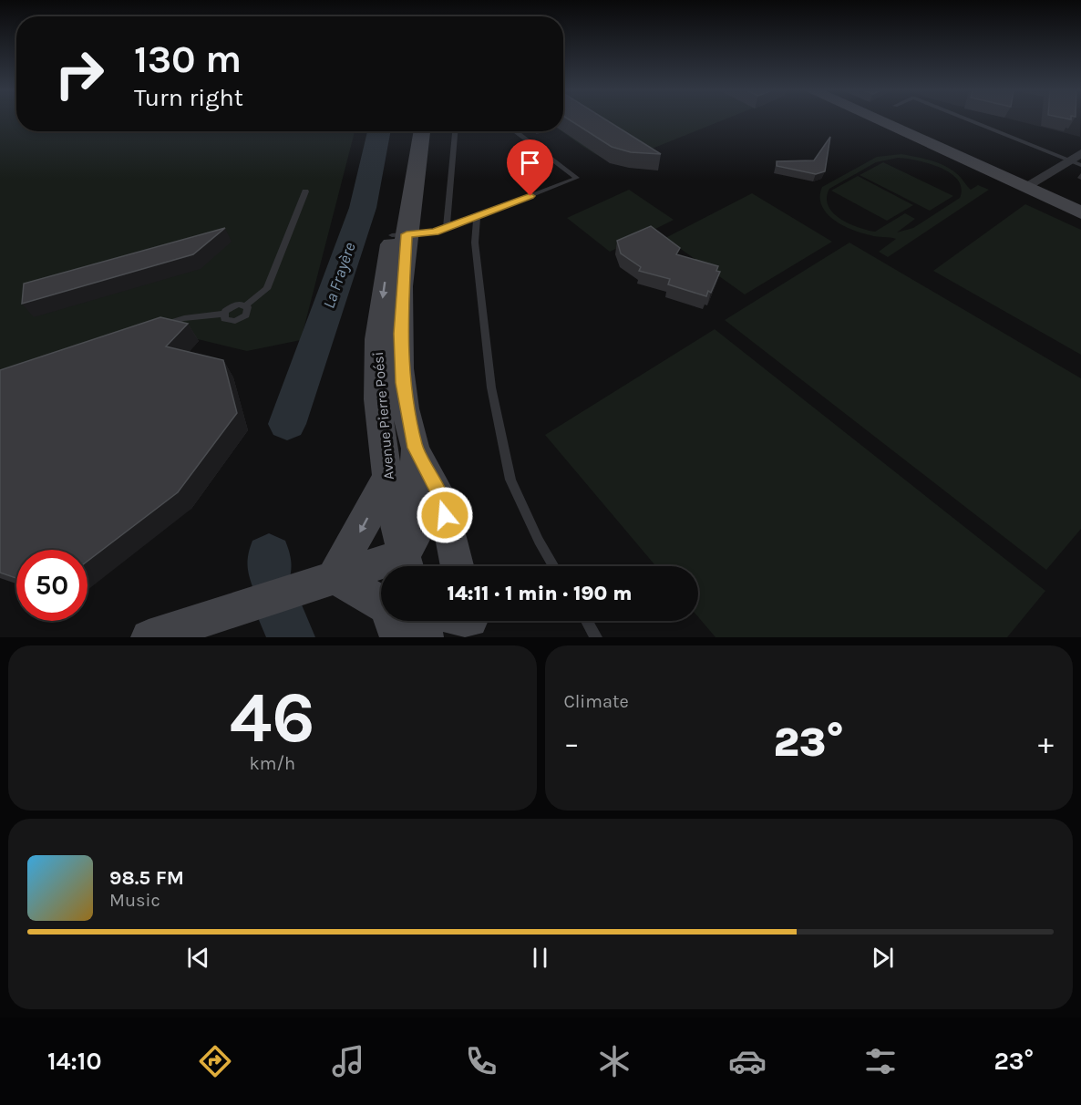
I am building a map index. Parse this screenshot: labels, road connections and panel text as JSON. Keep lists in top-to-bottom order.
{
  "streets": {
    "main road": ["Avenue Pierre Poési"]
  },
  "water": ["La Frayère"],
  "page": {
    "turn": ["130 m", "Turn right"],
    "limit": "50",
    "trip": "14:11 · 1 min · 190 m",
    "tile": [
      ["46", "km/h"],
      "Climate"
    ],
    "heat": ["−", "23°", "+"],
    "song": ["98.5 FM", "Music"],
    "tabs": ["14:10", "23°"]
  }
}
